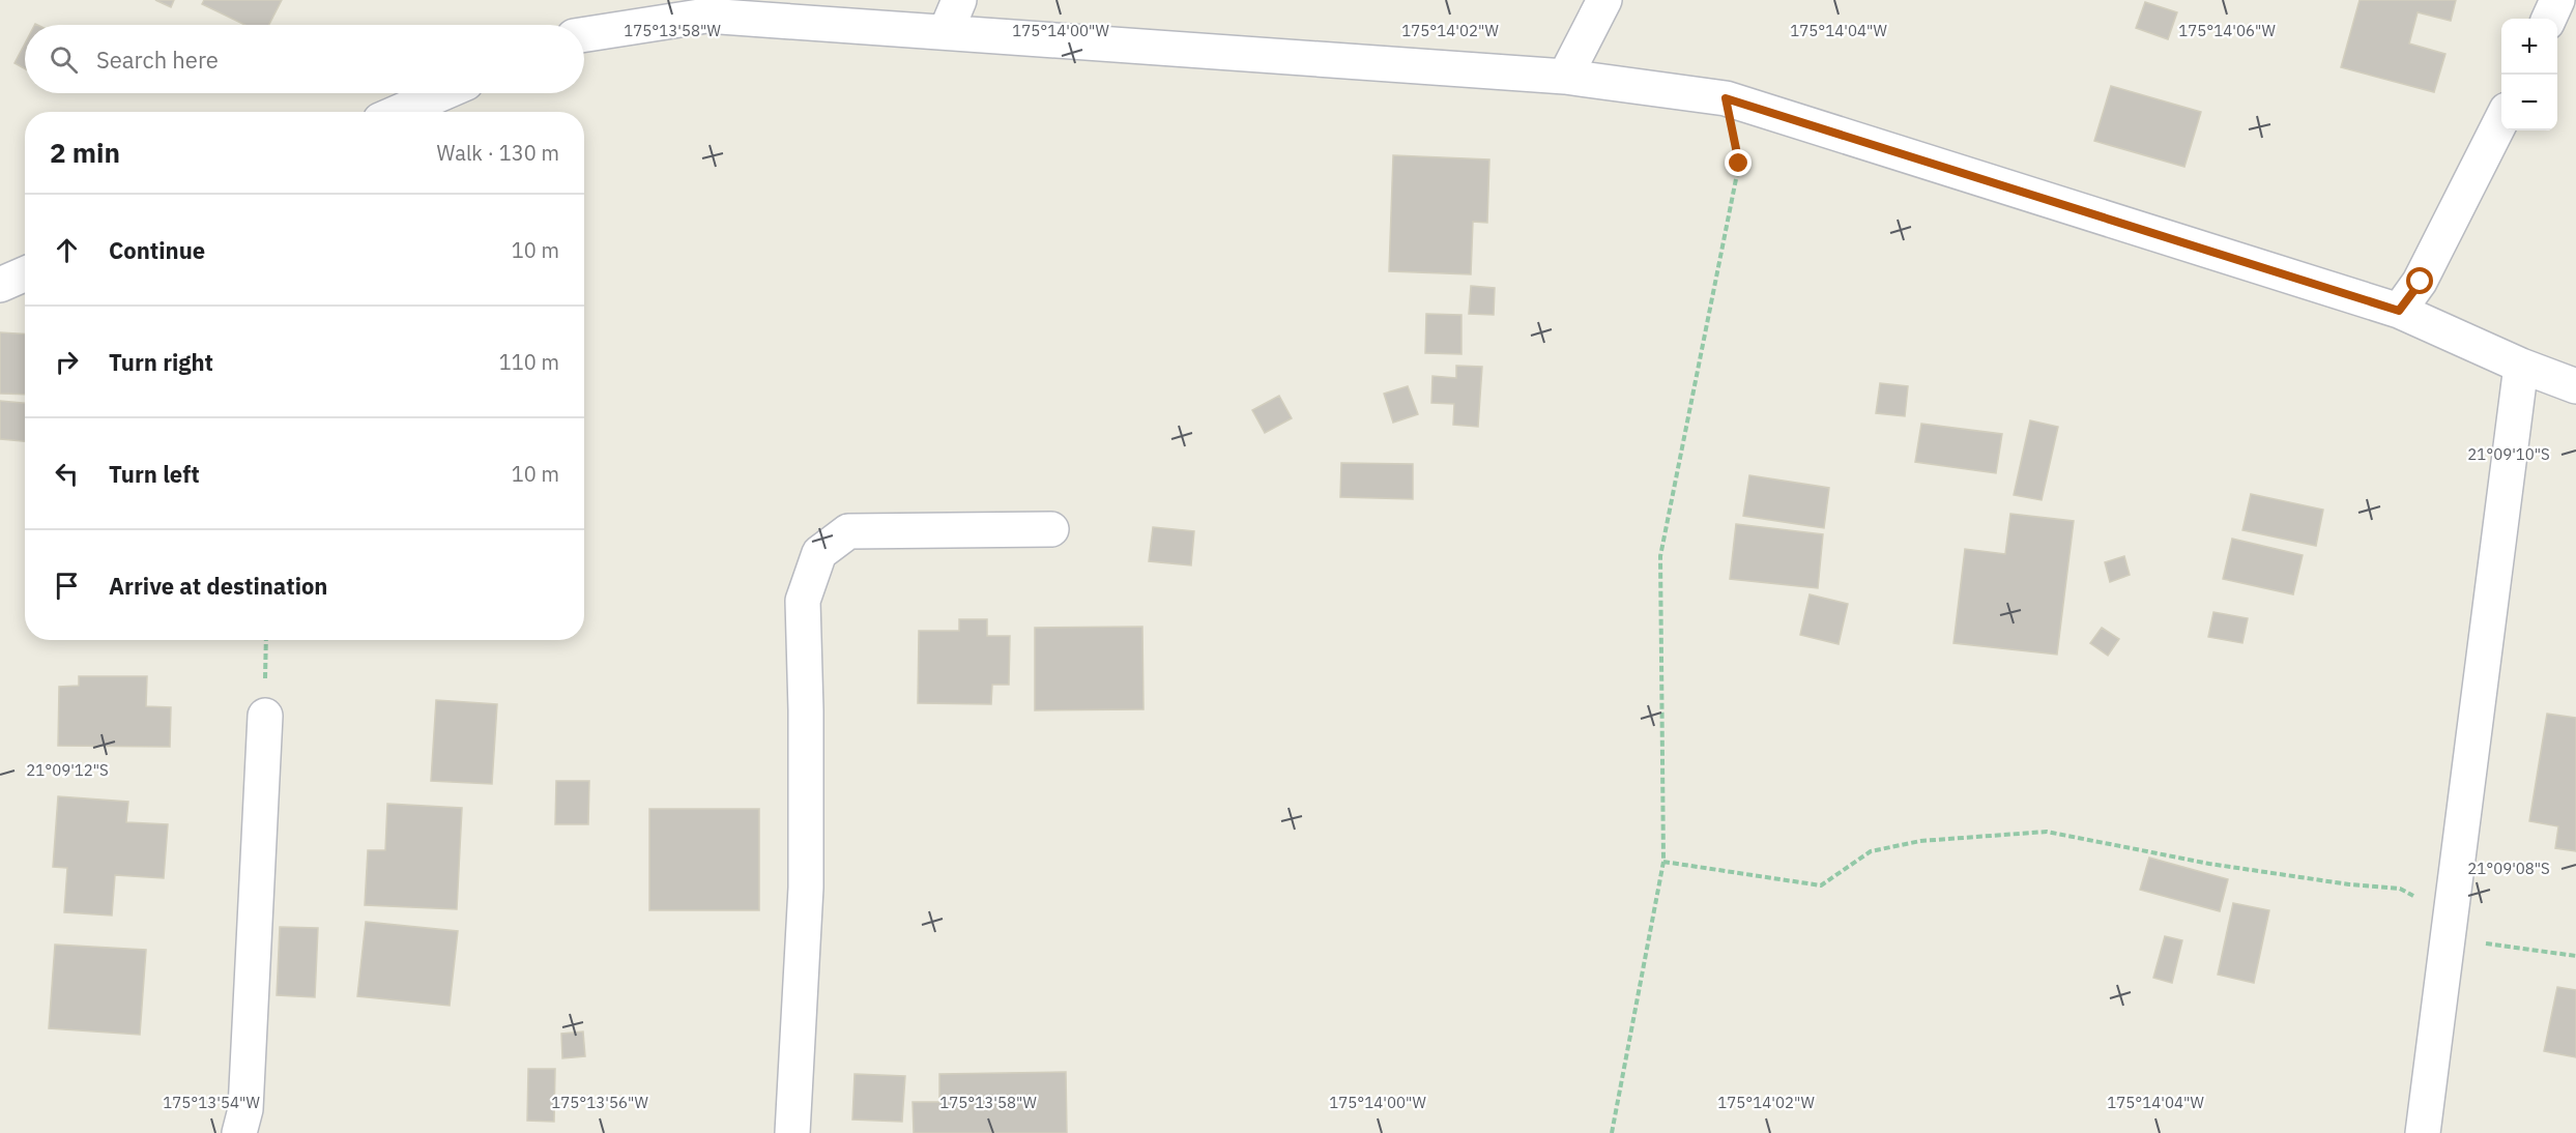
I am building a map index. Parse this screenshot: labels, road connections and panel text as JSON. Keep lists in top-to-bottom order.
{
  "page": {
    "map_buttons": ["+", "−"],
    "search": "Search here",
    "heading": ["2 min", "Walk · 130 m"],
    "list": [
      ["Continue", "10 m"],
      ["Turn right", "110 m"],
      ["Turn left", "10 m"],
      "Arrive at destination"
    ]
  },
  "coordinates": [
    "175°13'58\"W",
    "175°14'00\"W",
    "175°14'02\"W",
    "175°14'04\"W",
    "175°14'06\"W",
    "21°09'10\"S",
    "21°09'12\"S",
    "21°09'08\"S",
    "175°13'54\"W",
    "175°13'56\"W"
  ]
}
